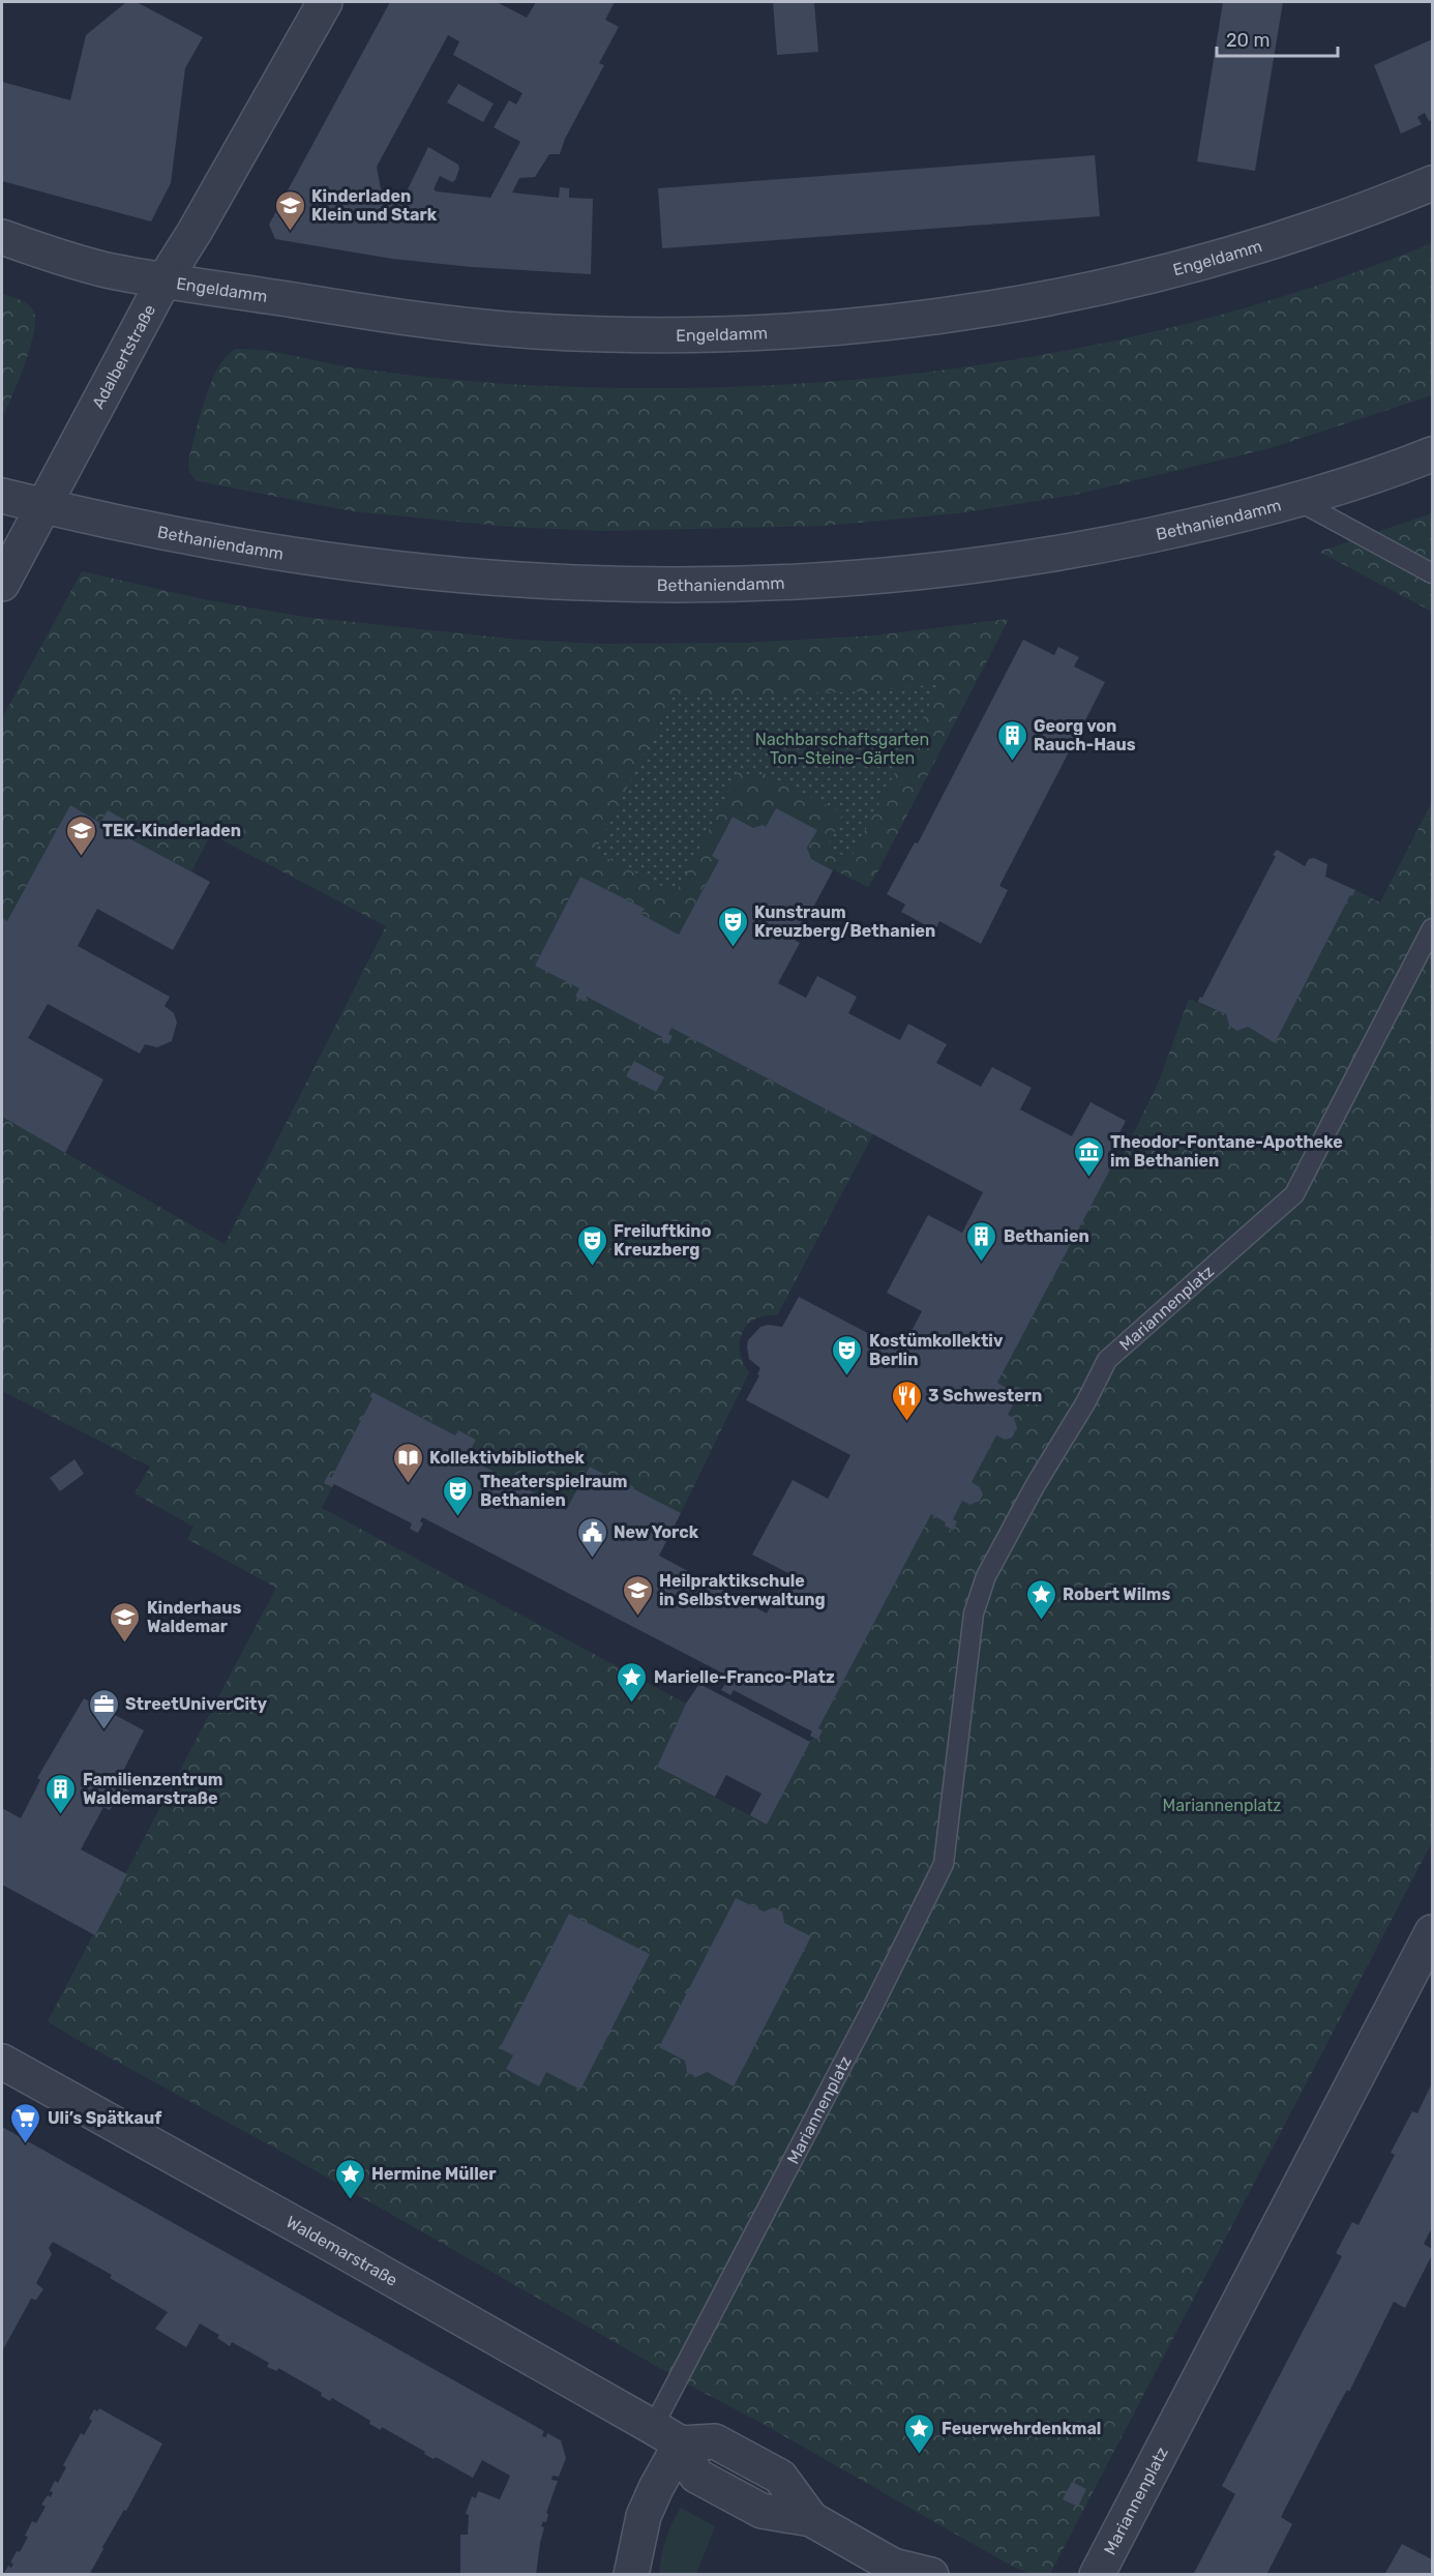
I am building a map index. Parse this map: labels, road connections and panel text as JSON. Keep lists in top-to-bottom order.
{
  "streets": {
    "street": [
      "Engeldamm",
      "Adalbertstraße",
      "Bethaniendamm",
      "Mariannenplatz",
      "Waldemarstraße"
    ]
  },
  "crossings": [
    ["Engeldamm", "Adalbertstraße"],
    ["Adalbertstraße", "Bethaniendamm"],
    ["Mariannenplatz", "Waldemarstraße"]
  ],
  "parks": ["Nachbarschaftsgarten Ton-Steine-Gärten", "Mariannenplatz"],
  "places": {
    "school or university": [
      "Kinderladen Klein und Stark",
      "TEK-Kinderladen",
      "Heilpraktikschule in Selbstverwaltung",
      "Kinderhaus Waldemar"
    ],
    "building": ["Georg von Rauch-Haus", "Bethanien", "Familienzentrum Waldemarstraße"],
    "theatre": [
      "Kunstraum Kreuzberg/Bethanien",
      "Freiluftkino Kreuzberg",
      "Kostümkollektiv Berlin",
      "Theaterspielraum Bethanien"
    ],
    "museum": ["Theodor-Fontane-Apotheke im Bethanien"],
    "restaurant": ["3 Schwestern"],
    "library": ["Kollektivbibliothek"],
    "public building": ["New Yorck"],
    "place": [
      "Robert Wilms",
      "Marielle-Franco-Platz",
      "Hermine Müller",
      "Feuerwehrdenkmal"
    ],
    "office": ["StreetUniverCity"],
    "supermarket": ["Uli’s Spätkauf"]
  },
  "scale_bar": "20 m"
}
